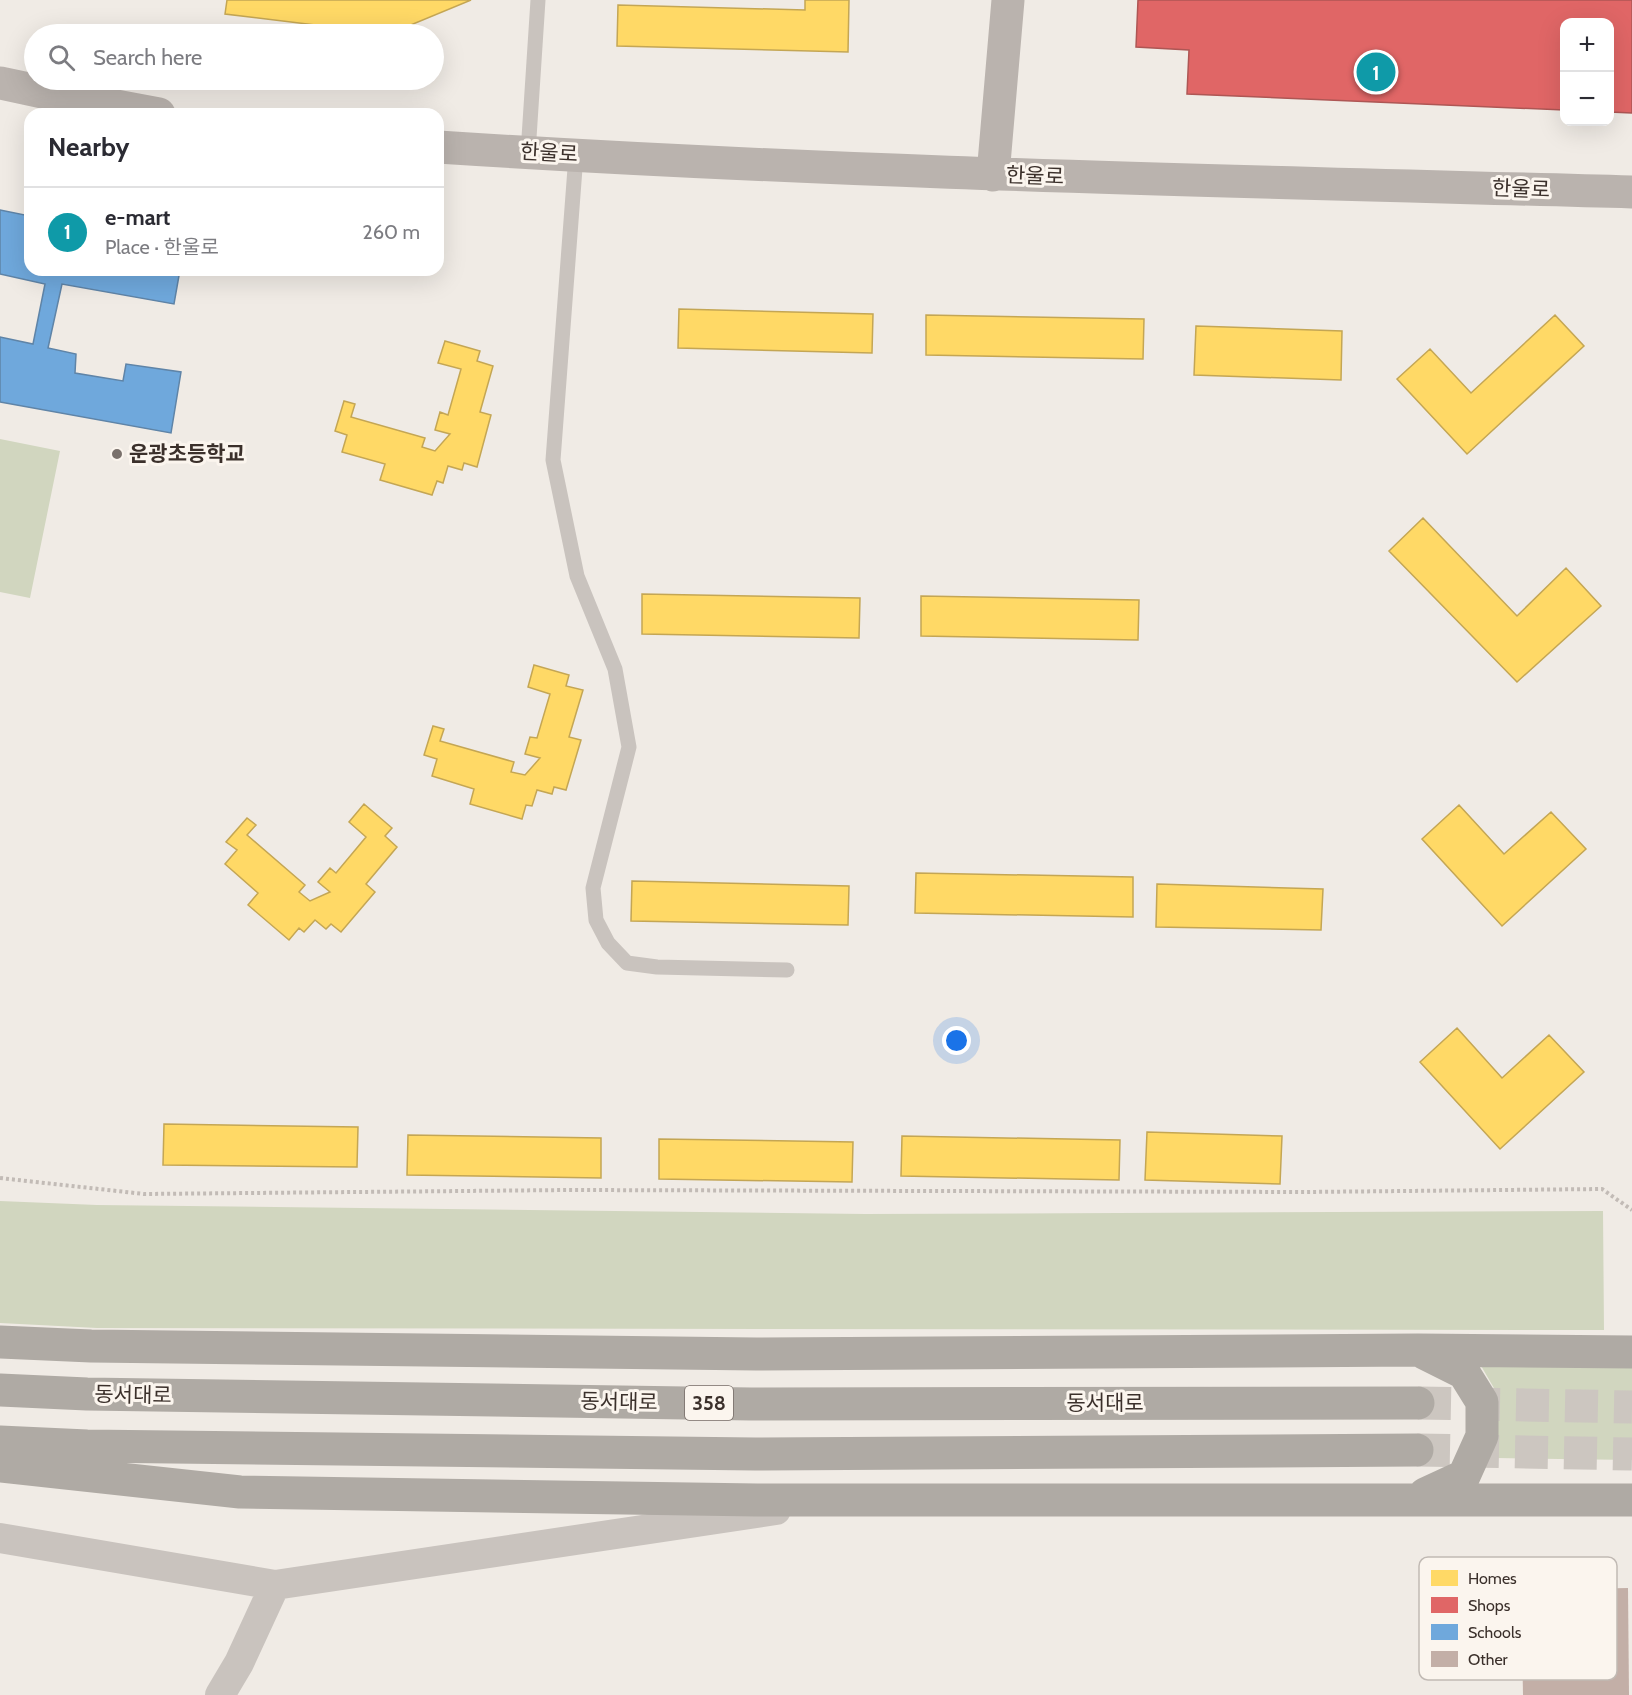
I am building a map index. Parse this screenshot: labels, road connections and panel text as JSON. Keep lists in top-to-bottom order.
{
  "streets": {
    "highway": ["동서대로", "358"],
    "street": ["한울로"]
  },
  "places": ["운광초등학교"],
  "legend": [
    "Homes",
    "Shops",
    "Schools",
    "Other"
  ],
  "page": {
    "map_buttons": ["+", "−"],
    "search": "Search here",
    "pins": "1",
    "heading": "Nearby",
    "list": [
      {
        "mark": "1",
        "name": "e-mart",
        "note": "Place · 한울로",
        "value": "260 m"
      }
    ]
  }
}
